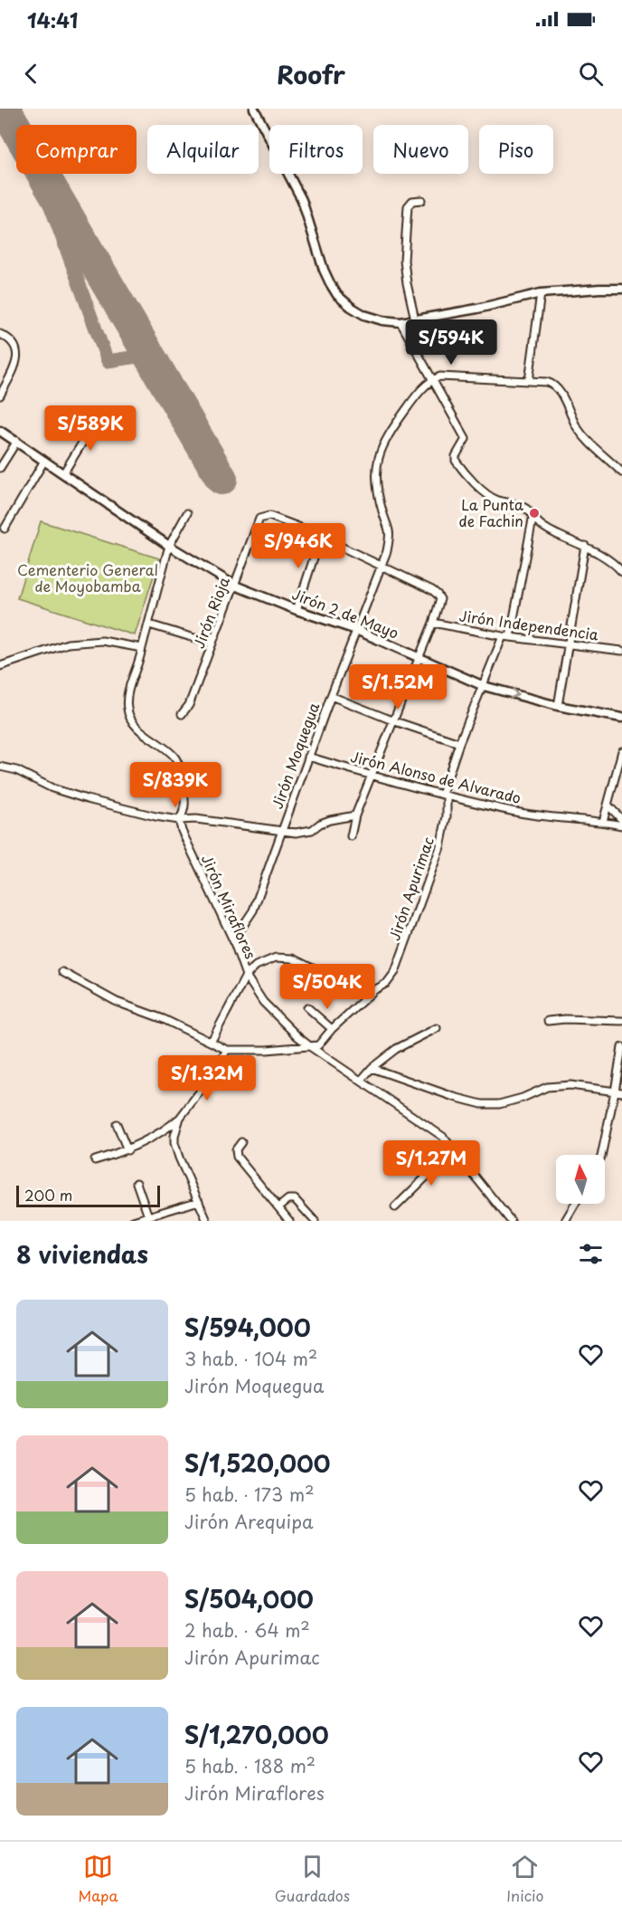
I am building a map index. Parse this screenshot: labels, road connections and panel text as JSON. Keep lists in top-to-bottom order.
{
  "streets": {
    "main road": ["Jirón 2 de Mayo"],
    "street": [
      "Jirón Rioja",
      "Jirón Independencia",
      "Jirón Moquegua",
      "Jirón Alonso de Alvarado",
      "Jirón Apurimac",
      "Jirón Miraflores"
    ]
  },
  "crossings": [
    ["Jirón Rioja", "Jirón 2 de Mayo"],
    ["Jirón 2 de Mayo", "Jirón Moquegua"],
    ["Jirón 2 de Mayo", "Jirón Apurimac"],
    ["Jirón Independencia", "Jirón Apurimac"],
    ["Jirón Moquegua", "Jirón Alonso de Alvarado"],
    ["Jirón Moquegua", "Jirón Miraflores"],
    ["Jirón Alonso de Alvarado", "Jirón Apurimac"],
    ["Jirón Apurimac", "Jirón Miraflores"]
  ],
  "parks": ["Cementerio General de Moyobamba"],
  "places": ["La Punta de Fachin"],
  "scale_bar": "200 m",
  "north": "top",
  "page": {
    "status": "14:41",
    "header": "Roofr",
    "chip": [
      "Comprar",
      "Alquilar",
      "Filtros",
      "Nuevo",
      "Piso"
    ],
    "price": [
      "S/594K",
      "S/589K",
      "S/946K",
      "S/1.52M",
      "S/839K",
      "S/504K",
      "S/1.32M",
      "S/1.27M"
    ],
    "scale": "200 m",
    "heading": "8 viviendas",
    "list": [
      {
        "name": "S/594,000",
        "note": "3 hab. · 104 m² · Jirón Moquegua"
      },
      {
        "name": "S/1,520,000",
        "note": "5 hab. · 173 m² · Jirón Arequipa"
      },
      {
        "name": "S/504,000",
        "note": "2 hab. · 64 m² · Jirón Apurimac"
      },
      {
        "name": "S/1,270,000",
        "note": "5 hab. · 188 m² · Jirón Miraflores"
      }
    ],
    "tabs": ["Mapa", "Guardados", "Inicio"]
  }
}
